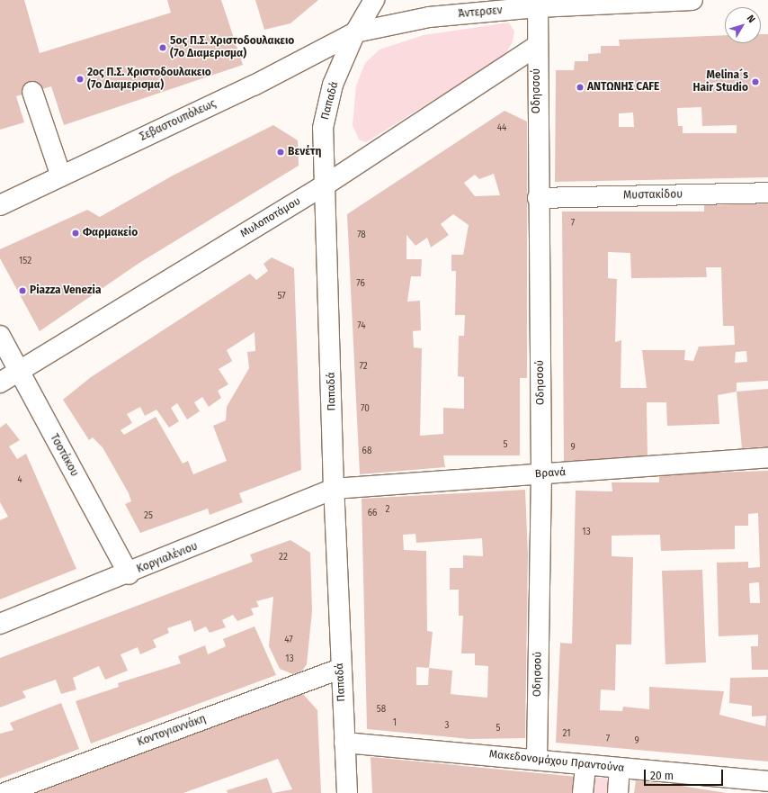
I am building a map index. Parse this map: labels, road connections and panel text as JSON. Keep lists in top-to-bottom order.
{
  "streets": {
    "street": [
      "Άντερσεν",
      "Οδησσού",
      "Παπαδά",
      "Σεβαστουπόλεως",
      "Μυστακίδου",
      "Μυλοποτάμου",
      "Τσοτάκου",
      "Βρανά",
      "Κοργιαλένιου",
      "Κοντογιαννάκη",
      "Μακεδονομάχου Πραντούνα"
    ]
  },
  "crossings": [
    ["Άντερσεν", "Οδησσού"],
    ["Άντερσεν", "Παπαδά"],
    ["Άντερσεν", "Σεβαστουπόλεως"],
    ["Οδησσού", "Μυστακίδου"],
    ["Οδησσού", "Μυλοποτάμου"],
    ["Οδησσού", "Βρανά"],
    ["Οδησσού", "Μακεδονομάχου Πραντούνα"],
    ["Παπαδά", "Σεβαστουπόλεως"],
    ["Παπαδά", "Μυλοποτάμου"],
    ["Παπαδά", "Βρανά"],
    ["Παπαδά", "Κοργιαλένιου"],
    ["Παπαδά", "Κοντογιαννάκη"],
    ["Παπαδά", "Μακεδονομάχου Πραντούνα"],
    ["Μυλοποτάμου", "Τσοτάκου"],
    ["Τσοτάκου", "Κοργιαλένιου"],
    ["Βρανά", "Κοργιαλένιου"]
  ],
  "places": [
    "5ος Π.Σ. Χριστοδουλακειο (7ο Διαμερισμα)",
    "2ος Π.Σ. Χριστοδουλακειο (7ο Διαμερισμα)",
    "Melina´s Hair Studio",
    "ΑΝΤΩΝΗΣ CAFE",
    "Βενέτη",
    "Φαρμακείο",
    "Piazza Venezia"
  ],
  "house_numbers": [
    "44",
    "7",
    "78",
    "152",
    "76",
    "57",
    "74",
    "72",
    "70",
    "5",
    "9",
    "68",
    "4",
    "2",
    "66",
    "25",
    "13",
    "22",
    "47",
    "13",
    "58",
    "1",
    "3",
    "5",
    "21",
    "7",
    "9"
  ],
  "scale_bar": "20 m",
  "north": "top right"
}
